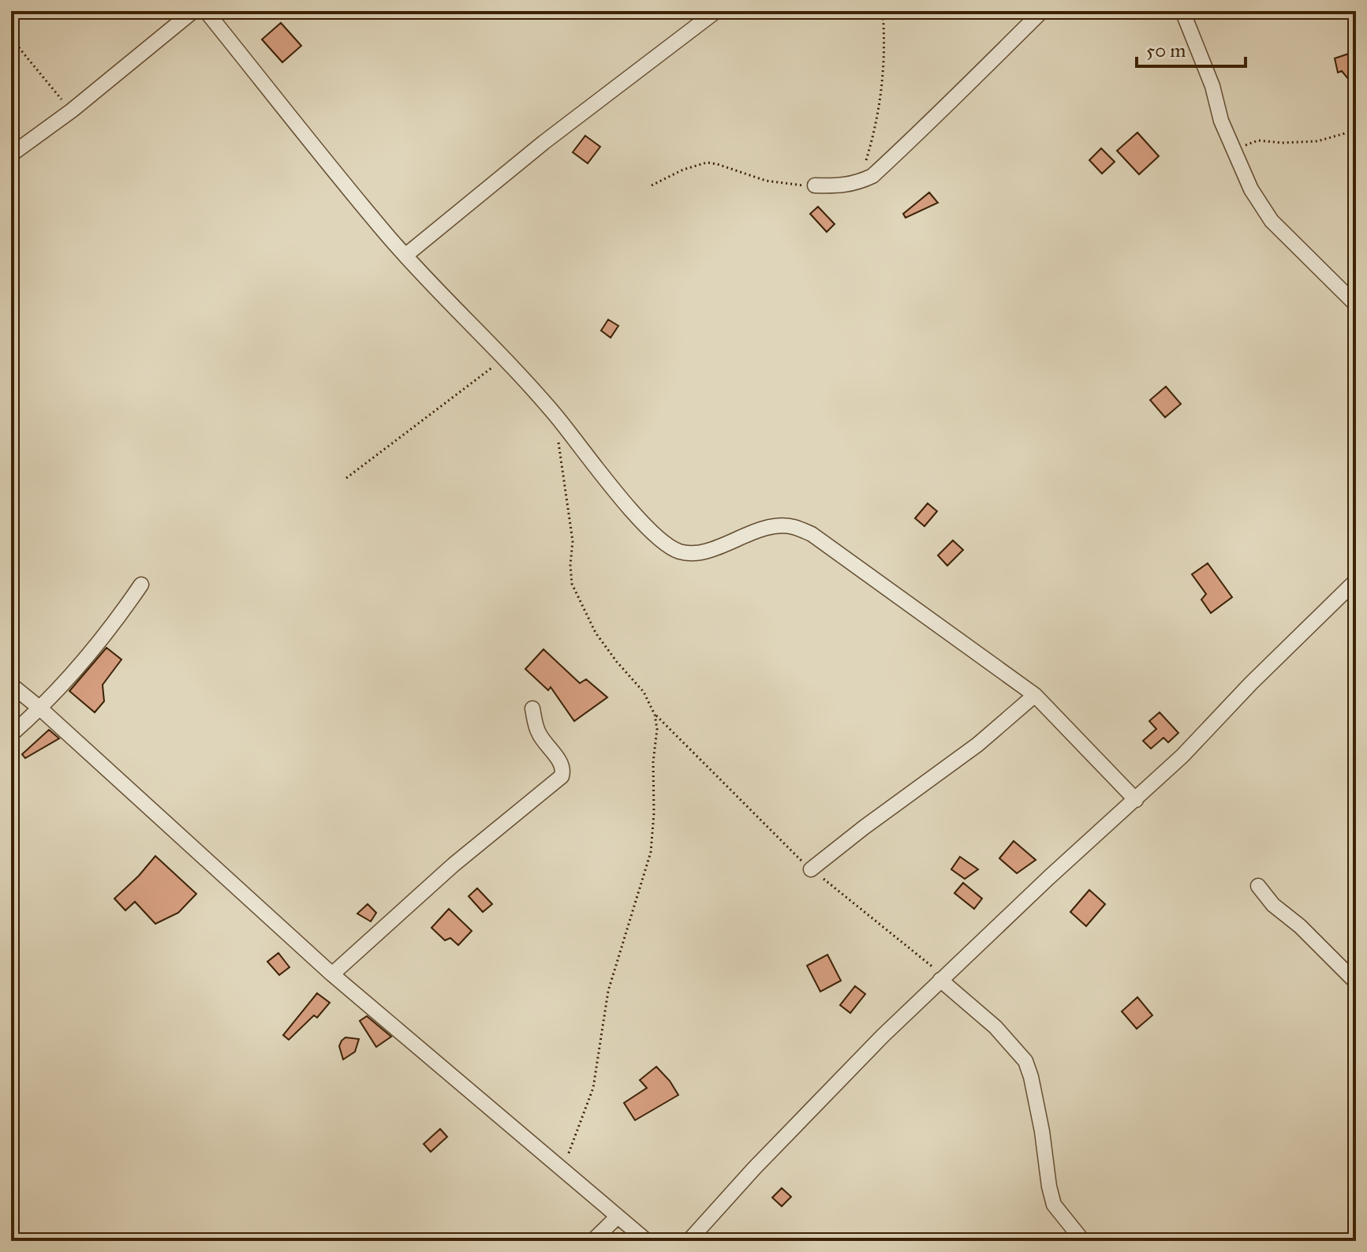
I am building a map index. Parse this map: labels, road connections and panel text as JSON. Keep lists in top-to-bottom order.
{
  "scale_bar": "50 m"
}
